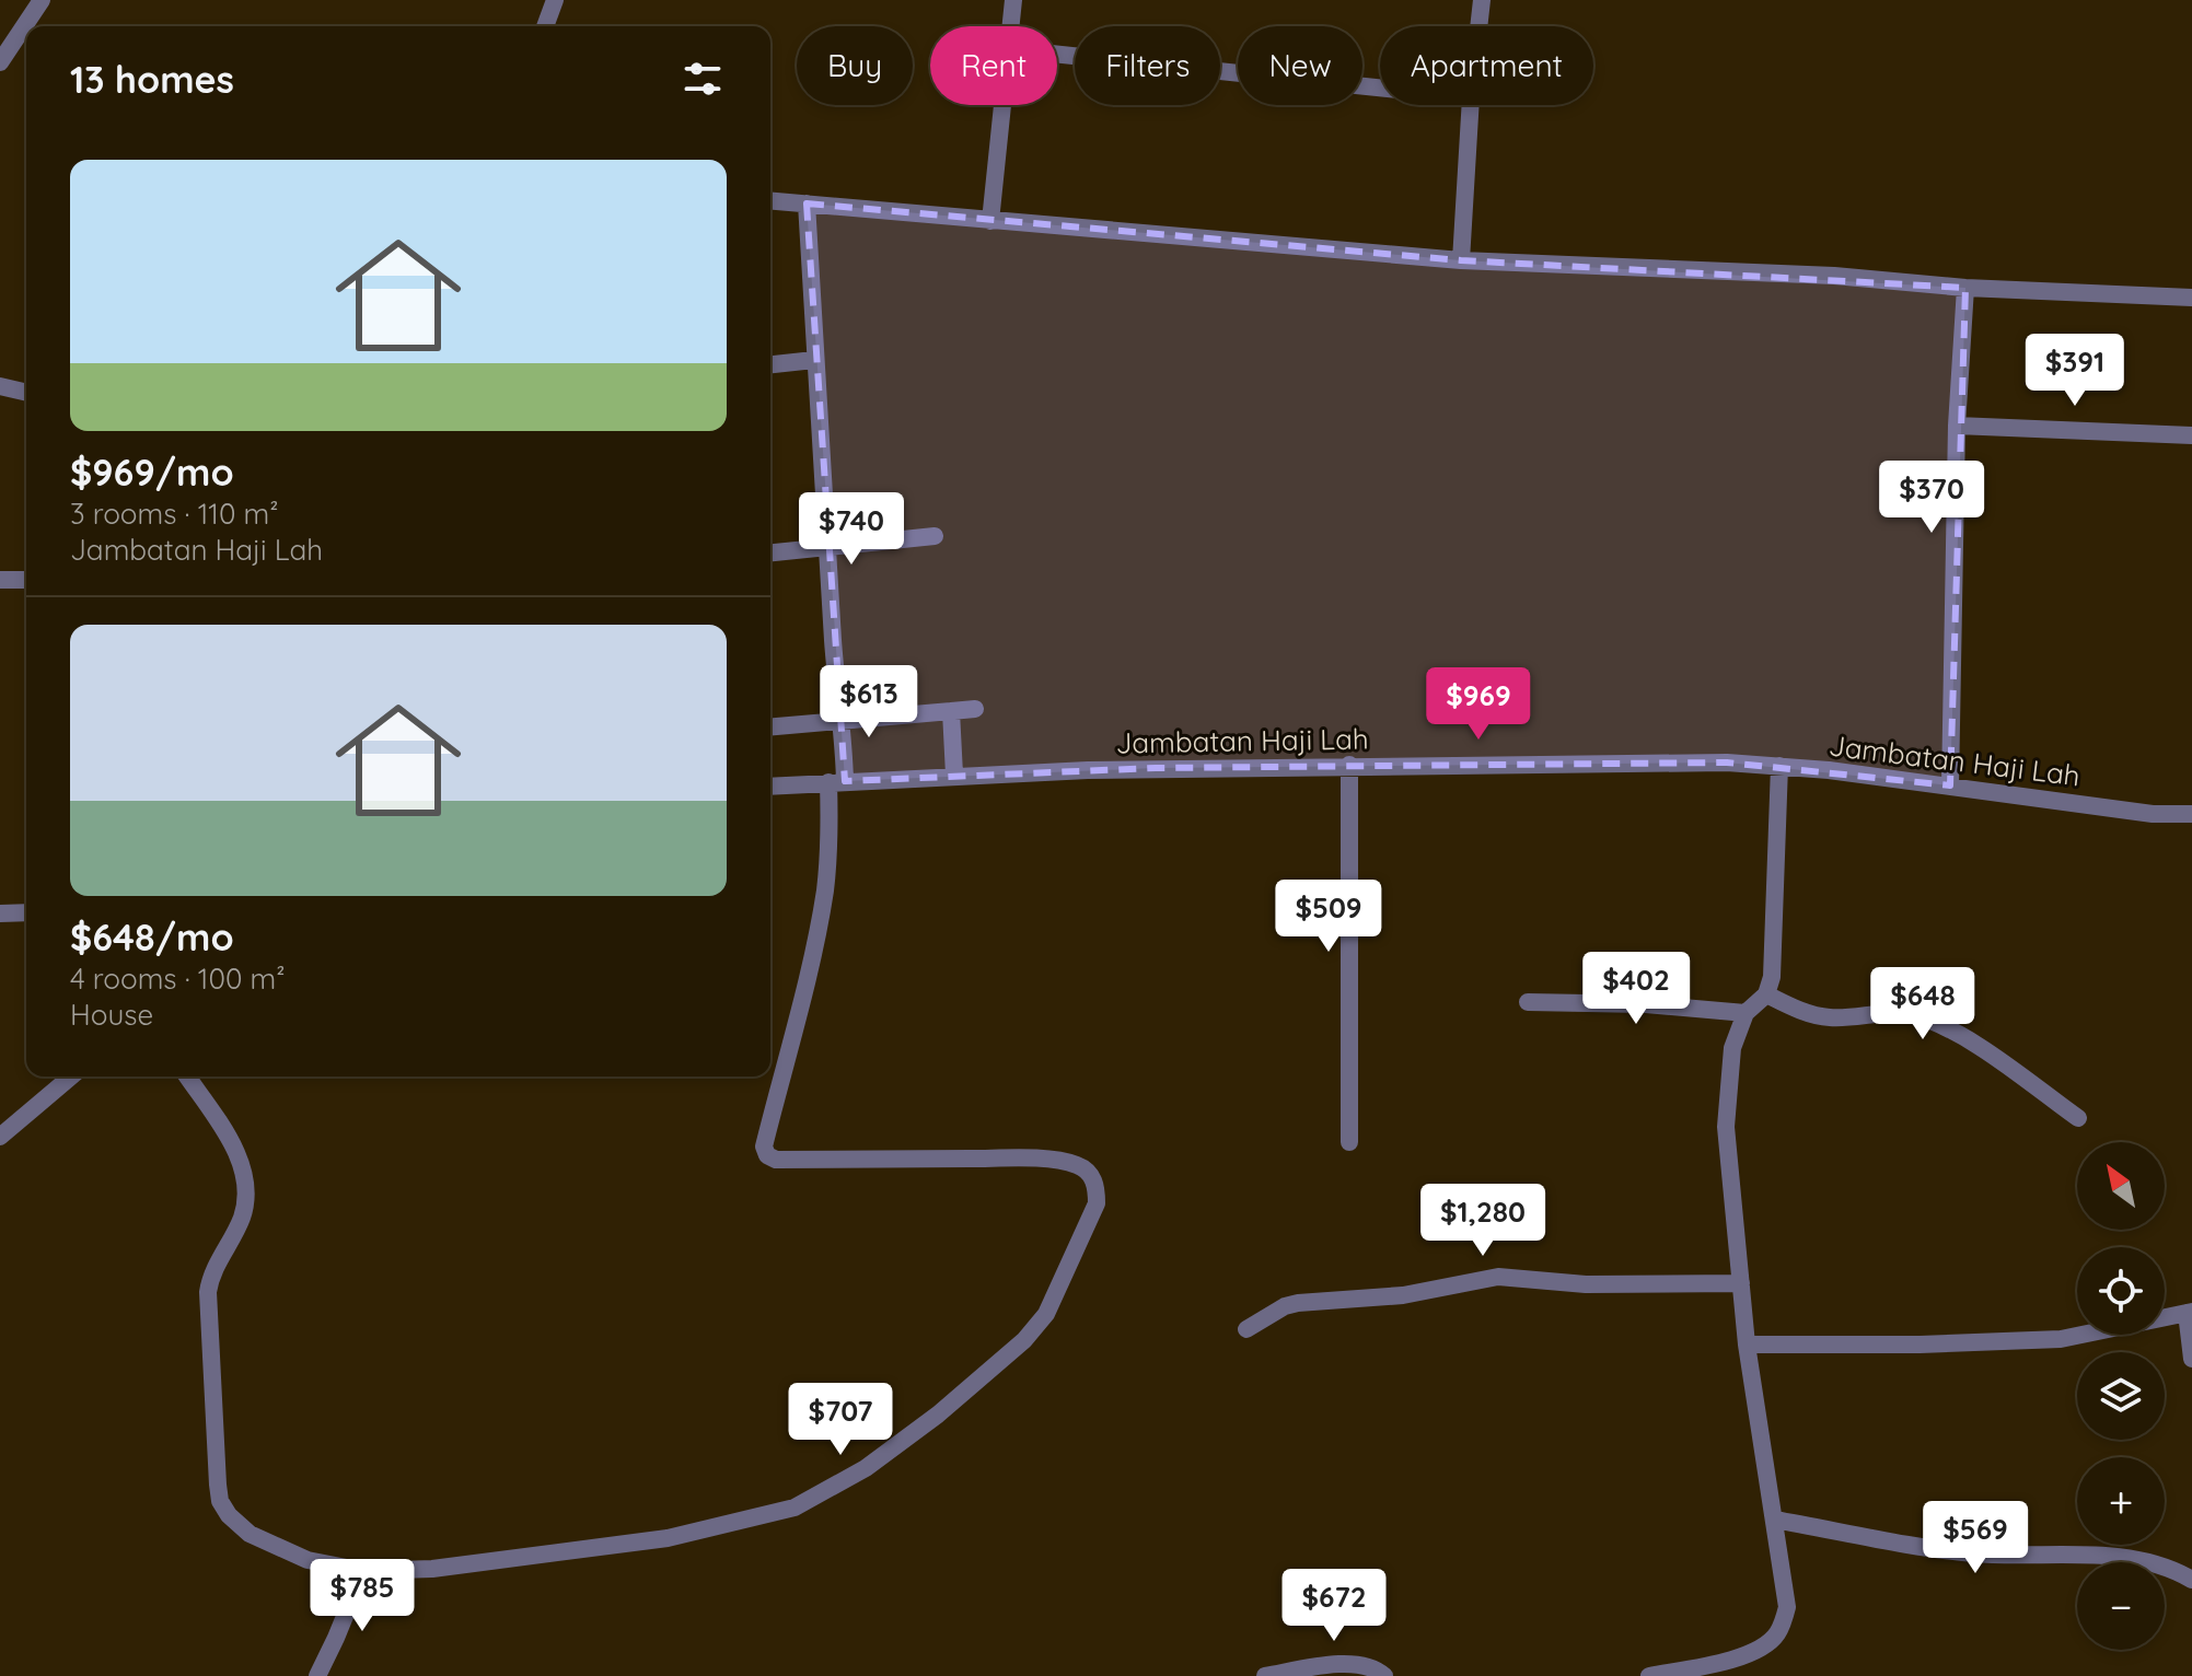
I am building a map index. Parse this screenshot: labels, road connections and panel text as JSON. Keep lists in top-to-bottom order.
{
  "streets": {
    "street": ["Jambatan Haji Lah"]
  },
  "north": "top left",
  "page": {
    "chip": [
      "Buy",
      "Rent",
      "Filters",
      "New",
      "Apartment"
    ],
    "heading": "13 homes",
    "list": [
      {
        "name": "$969/mo",
        "note": "3 rooms · 110 m² · Jambatan Haji Lah"
      },
      {
        "name": "$648/mo",
        "note": "4 rooms · 100 m² · House"
      }
    ],
    "price": [
      "$391",
      "$370",
      "$740",
      "$613",
      "$969",
      "$509",
      "$402",
      "$648",
      "$1,280",
      "$707",
      "$569",
      "$785",
      "$672"
    ],
    "map_buttons": ["+", "−"]
  }
}
